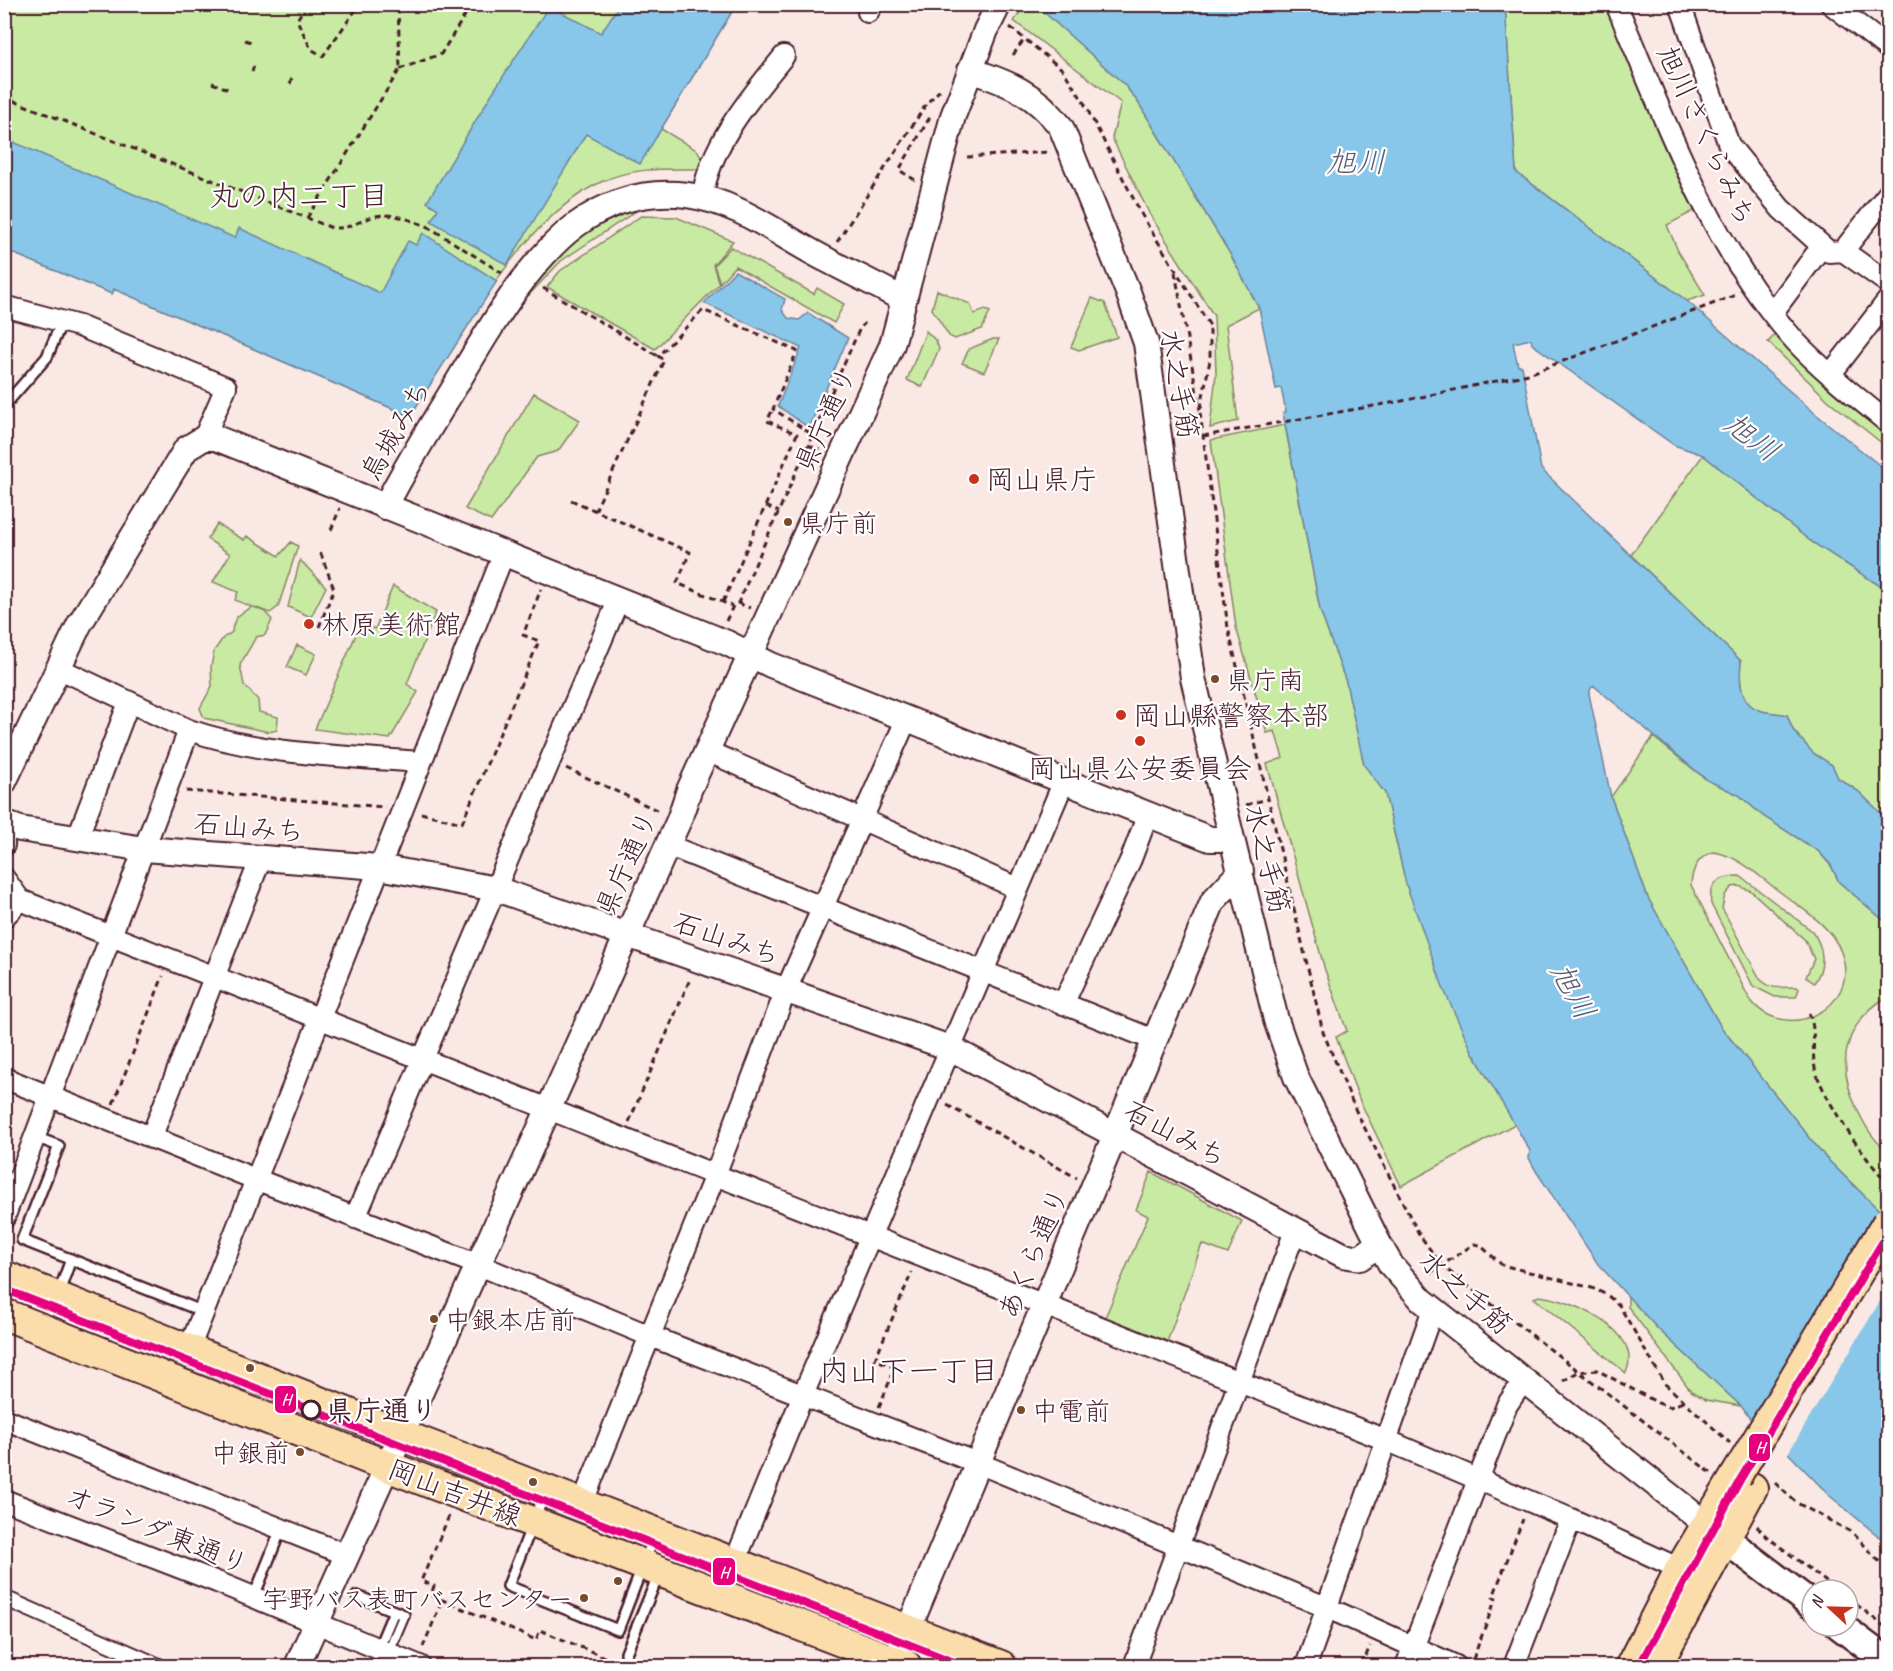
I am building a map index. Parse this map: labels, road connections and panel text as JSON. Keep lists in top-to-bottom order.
{
  "streets": {
    "main road": ["岡山吉井線"],
    "street": [
      "旭川さくらみち",
      "水之手筋",
      "県庁通り",
      "烏城みち",
      "石山みち",
      "あくら通り",
      "オランダ東通り"
    ]
  },
  "crossings": [
    ["水之手筋", "県庁通り"],
    ["水之手筋", "石山みち"],
    ["水之手筋", "あくら通り"],
    ["県庁通り", "烏城みち"],
    ["県庁通り", "石山みち"],
    ["県庁通り", "岡山吉井線"],
    ["県庁通り", "オランダ東通り"],
    ["石山みち", "あくら通り"],
    ["あくら通り", "岡山吉井線"]
  ],
  "districts": ["丸の内二丁目", "内山下一丁目"],
  "water": ["旭川"],
  "places": [
    "岡山県庁",
    "県庁前",
    "林原美術館",
    "県庁南",
    "岡山縣警察本部",
    "岡山県公安委員会",
    "中銀本店前",
    "県庁通り",
    "中電前",
    "中銀前",
    "宇野バス表町バスセンター"
  ],
  "lines": ["transit line H"],
  "north": "left"
}
